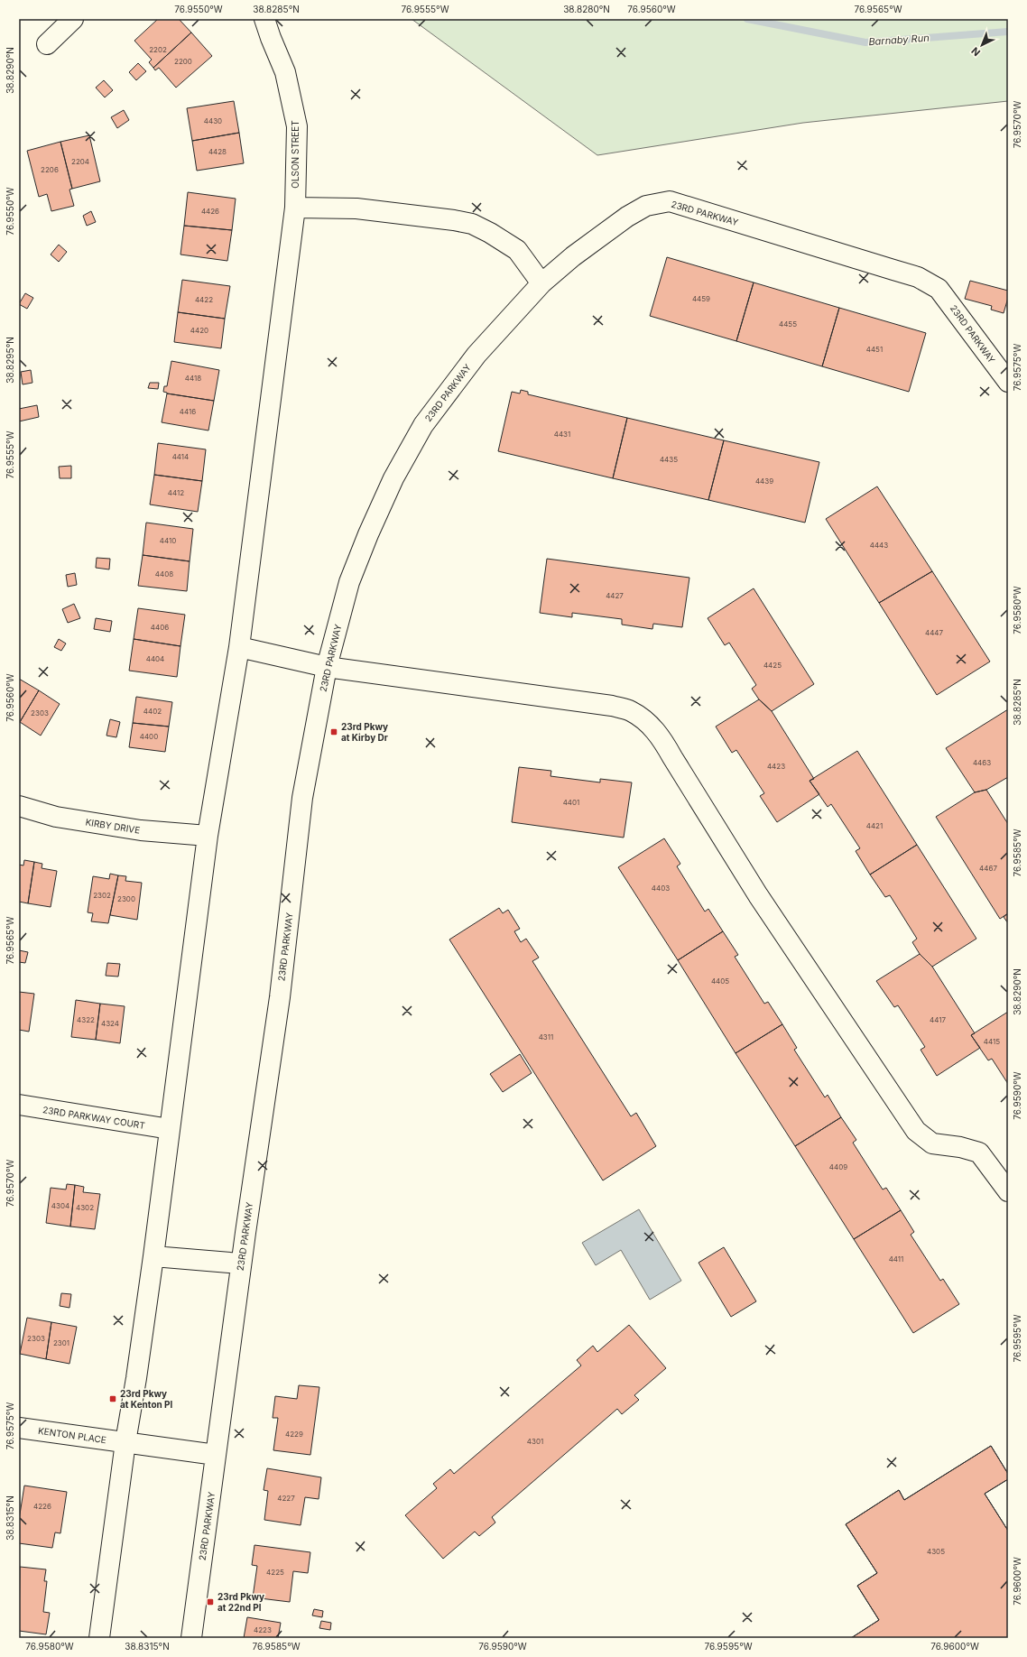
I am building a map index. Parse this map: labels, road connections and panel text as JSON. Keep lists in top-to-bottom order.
{
  "streets": {
    "street": [
      "OLSON STREET",
      "23RD PARKWAY",
      "KIRBY DRIVE",
      "23RD PARKWAY COURT",
      "KENTON PLACE"
    ]
  },
  "crossings": [
    ["23RD PARKWAY", "KENTON PLACE"]
  ],
  "water": ["Barnaby Run"],
  "places": {
    "transit": ["23rd Pkwy at Kirby Dr", "23rd Pkwy at Kenton Pl", "23rd Pkwy at 22nd Pl"]
  },
  "house_numbers": [
    "2202",
    "2200",
    "4430",
    "4428",
    "2204",
    "2206",
    "4426",
    "4459",
    "4422",
    "4455",
    "4420",
    "4451",
    "4418",
    "4416",
    "4431",
    "4414",
    "4435",
    "4439",
    "4412",
    "4410",
    "4443",
    "4408",
    "4427",
    "4406",
    "4447",
    "4404",
    "4425",
    "4402",
    "2303",
    "4400",
    "4463",
    "4423",
    "4401",
    "4421",
    "4467",
    "4403",
    "2302",
    "2300",
    "4405",
    "4322",
    "4417",
    "4324",
    "4311",
    "4415",
    "4409",
    "4304",
    "4302",
    "4411",
    "2303",
    "2301",
    "4229",
    "4301",
    "4227",
    "4226",
    "4305",
    "4225",
    "4223"
  ],
  "north": "bottom left",
  "coordinates": [
    "76.9550°W",
    "38.8285°N",
    "76.9555°W",
    "38.8280°N",
    "76.9560°W",
    "76.9565°W",
    "38.8290°N",
    "76.9570°W",
    "38.8295°N",
    "76.9575°W",
    "76.9580°W",
    "76.9585°W",
    "76.9590°W",
    "76.9595°W",
    "38.8315°N",
    "76.9600°W"
  ]
}
